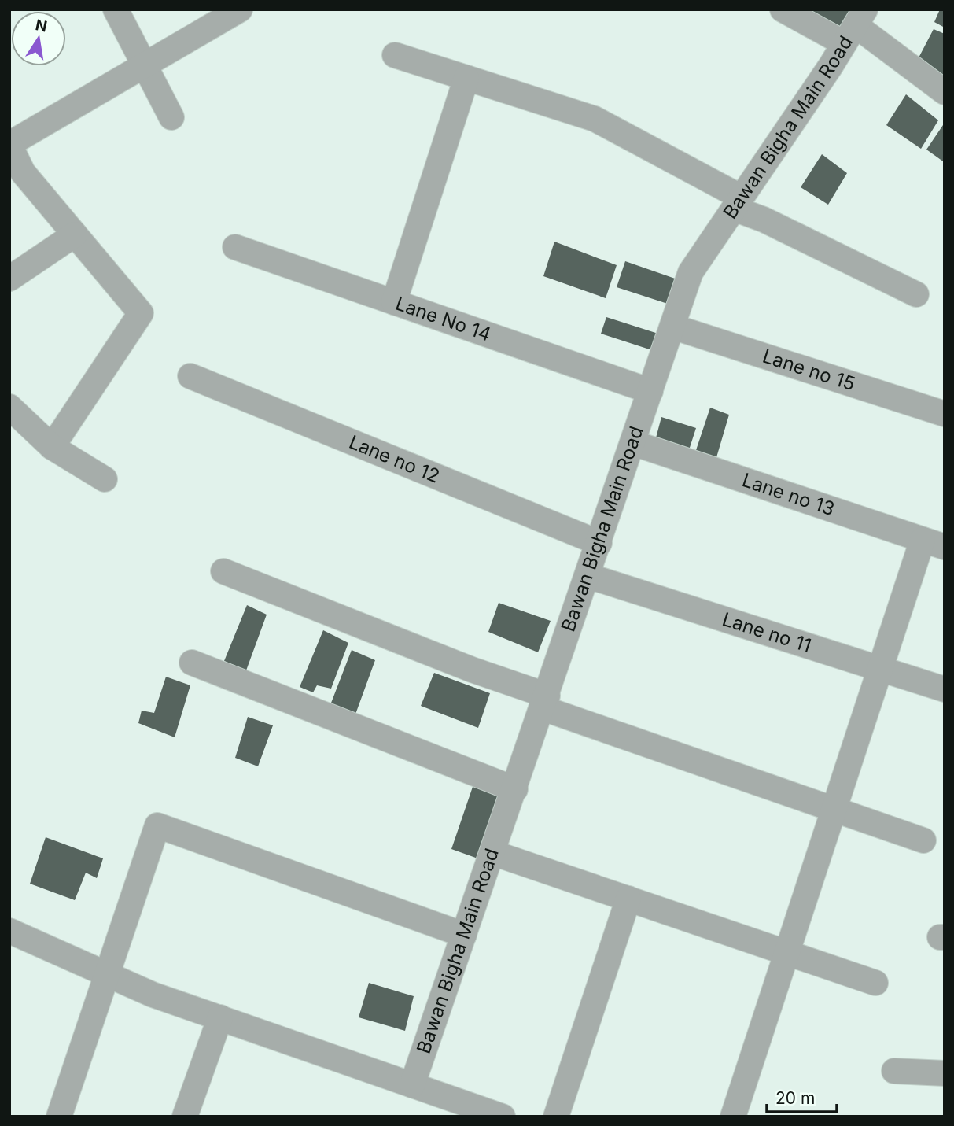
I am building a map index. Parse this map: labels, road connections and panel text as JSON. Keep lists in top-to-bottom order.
{
  "streets": {
    "street": [
      "Bawan Bigha Main Road",
      "Lane No 14",
      "Lane no 15",
      "Lane no 12",
      "Lane no 13",
      "Lane no 11"
    ]
  },
  "crossings": [
    ["Bawan Bigha Main Road", "Lane No 14"],
    ["Bawan Bigha Main Road", "Lane no 15"],
    ["Bawan Bigha Main Road", "Lane no 12"],
    ["Bawan Bigha Main Road", "Lane no 13"],
    ["Bawan Bigha Main Road", "Lane no 11"]
  ],
  "scale_bar": "20 m",
  "north": "top"
}
